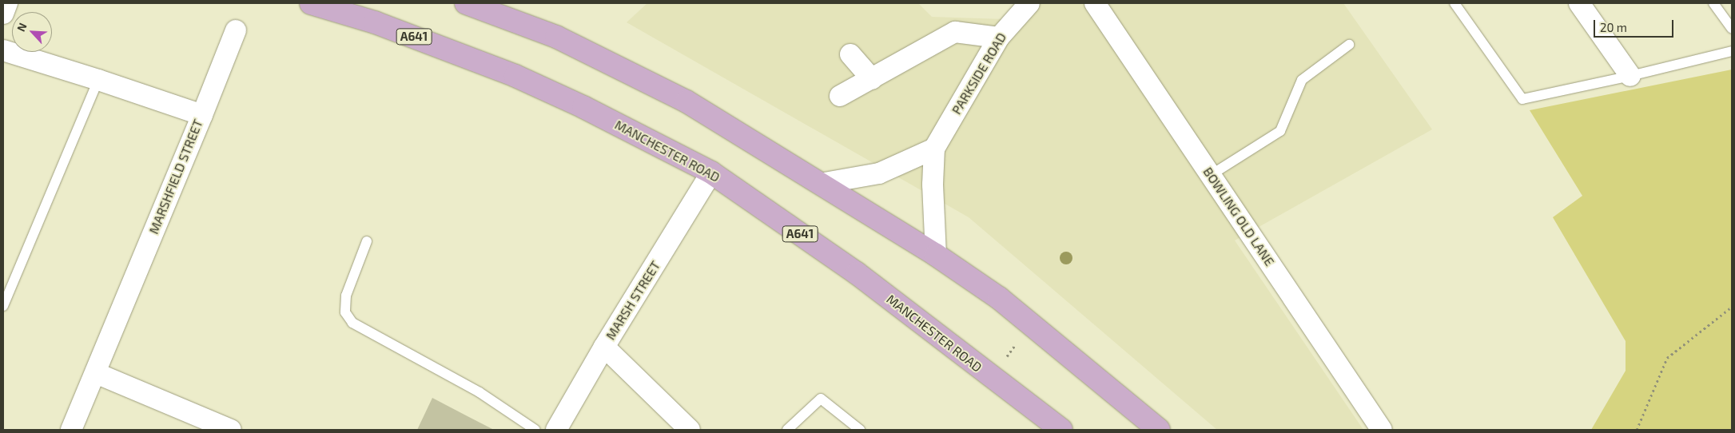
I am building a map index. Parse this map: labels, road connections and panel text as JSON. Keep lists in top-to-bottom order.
{
  "streets": {
    "main road": ["A641", "MANCHESTER ROAD"],
    "street": [
      "PARKSIDE ROAD",
      "MARSHFIELD STREET",
      "BOWLING OLD LANE",
      "MARSH STREET"
    ]
  },
  "crossings": [
    ["MANCHESTER ROAD", "MARSH STREET"]
  ],
  "scale_bar": "20 m",
  "north": "top left"
}
